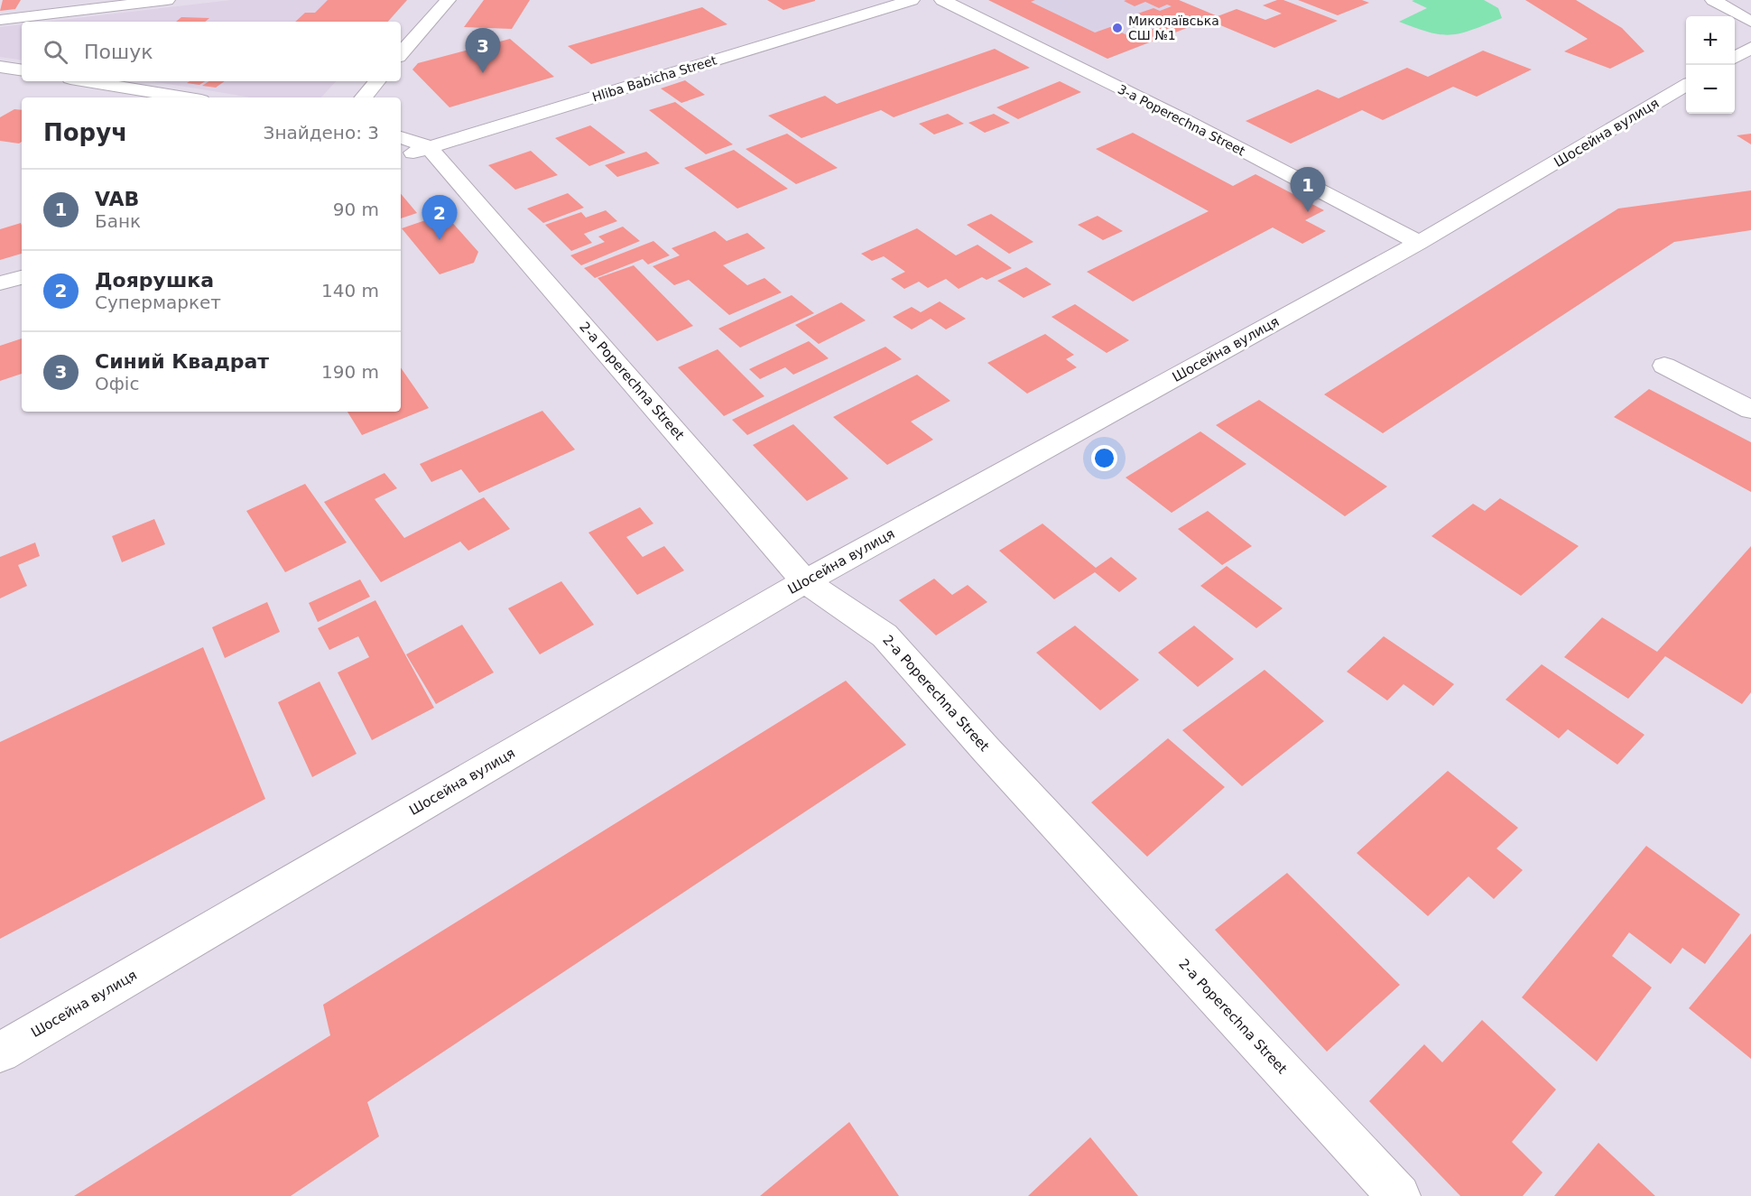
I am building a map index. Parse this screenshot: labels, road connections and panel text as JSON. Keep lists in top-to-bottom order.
{
  "streets": {
    "street": [
      "Hliba Babicha Street",
      "3-a Poperechna Street",
      "Шосейна вулиця",
      "2-a Poperechna Street"
    ]
  },
  "crossings": [
    ["Hliba Babicha Street", "2-a Poperechna Street"],
    ["3-a Poperechna Street", "Шосейна вулиця"],
    ["Шосейна вулиця", "2-a Poperechna Street"]
  ],
  "places": ["Миколаївська СШ №1"],
  "page": {
    "map_buttons": ["+", "−"],
    "search": "Пошук",
    "pins": ["3", "1", "2"],
    "heading": ["Поруч", "Знайдено: 3"],
    "list": [
      {
        "mark": "1",
        "name": "VAB",
        "note": "Банк",
        "value": "90 m"
      },
      {
        "mark": "2",
        "name": "Доярушка",
        "note": "Супермаркет",
        "value": "140 m"
      },
      {
        "mark": "3",
        "name": "Синий Квадрат",
        "note": "Офіс",
        "value": "190 m"
      }
    ]
  }
}
